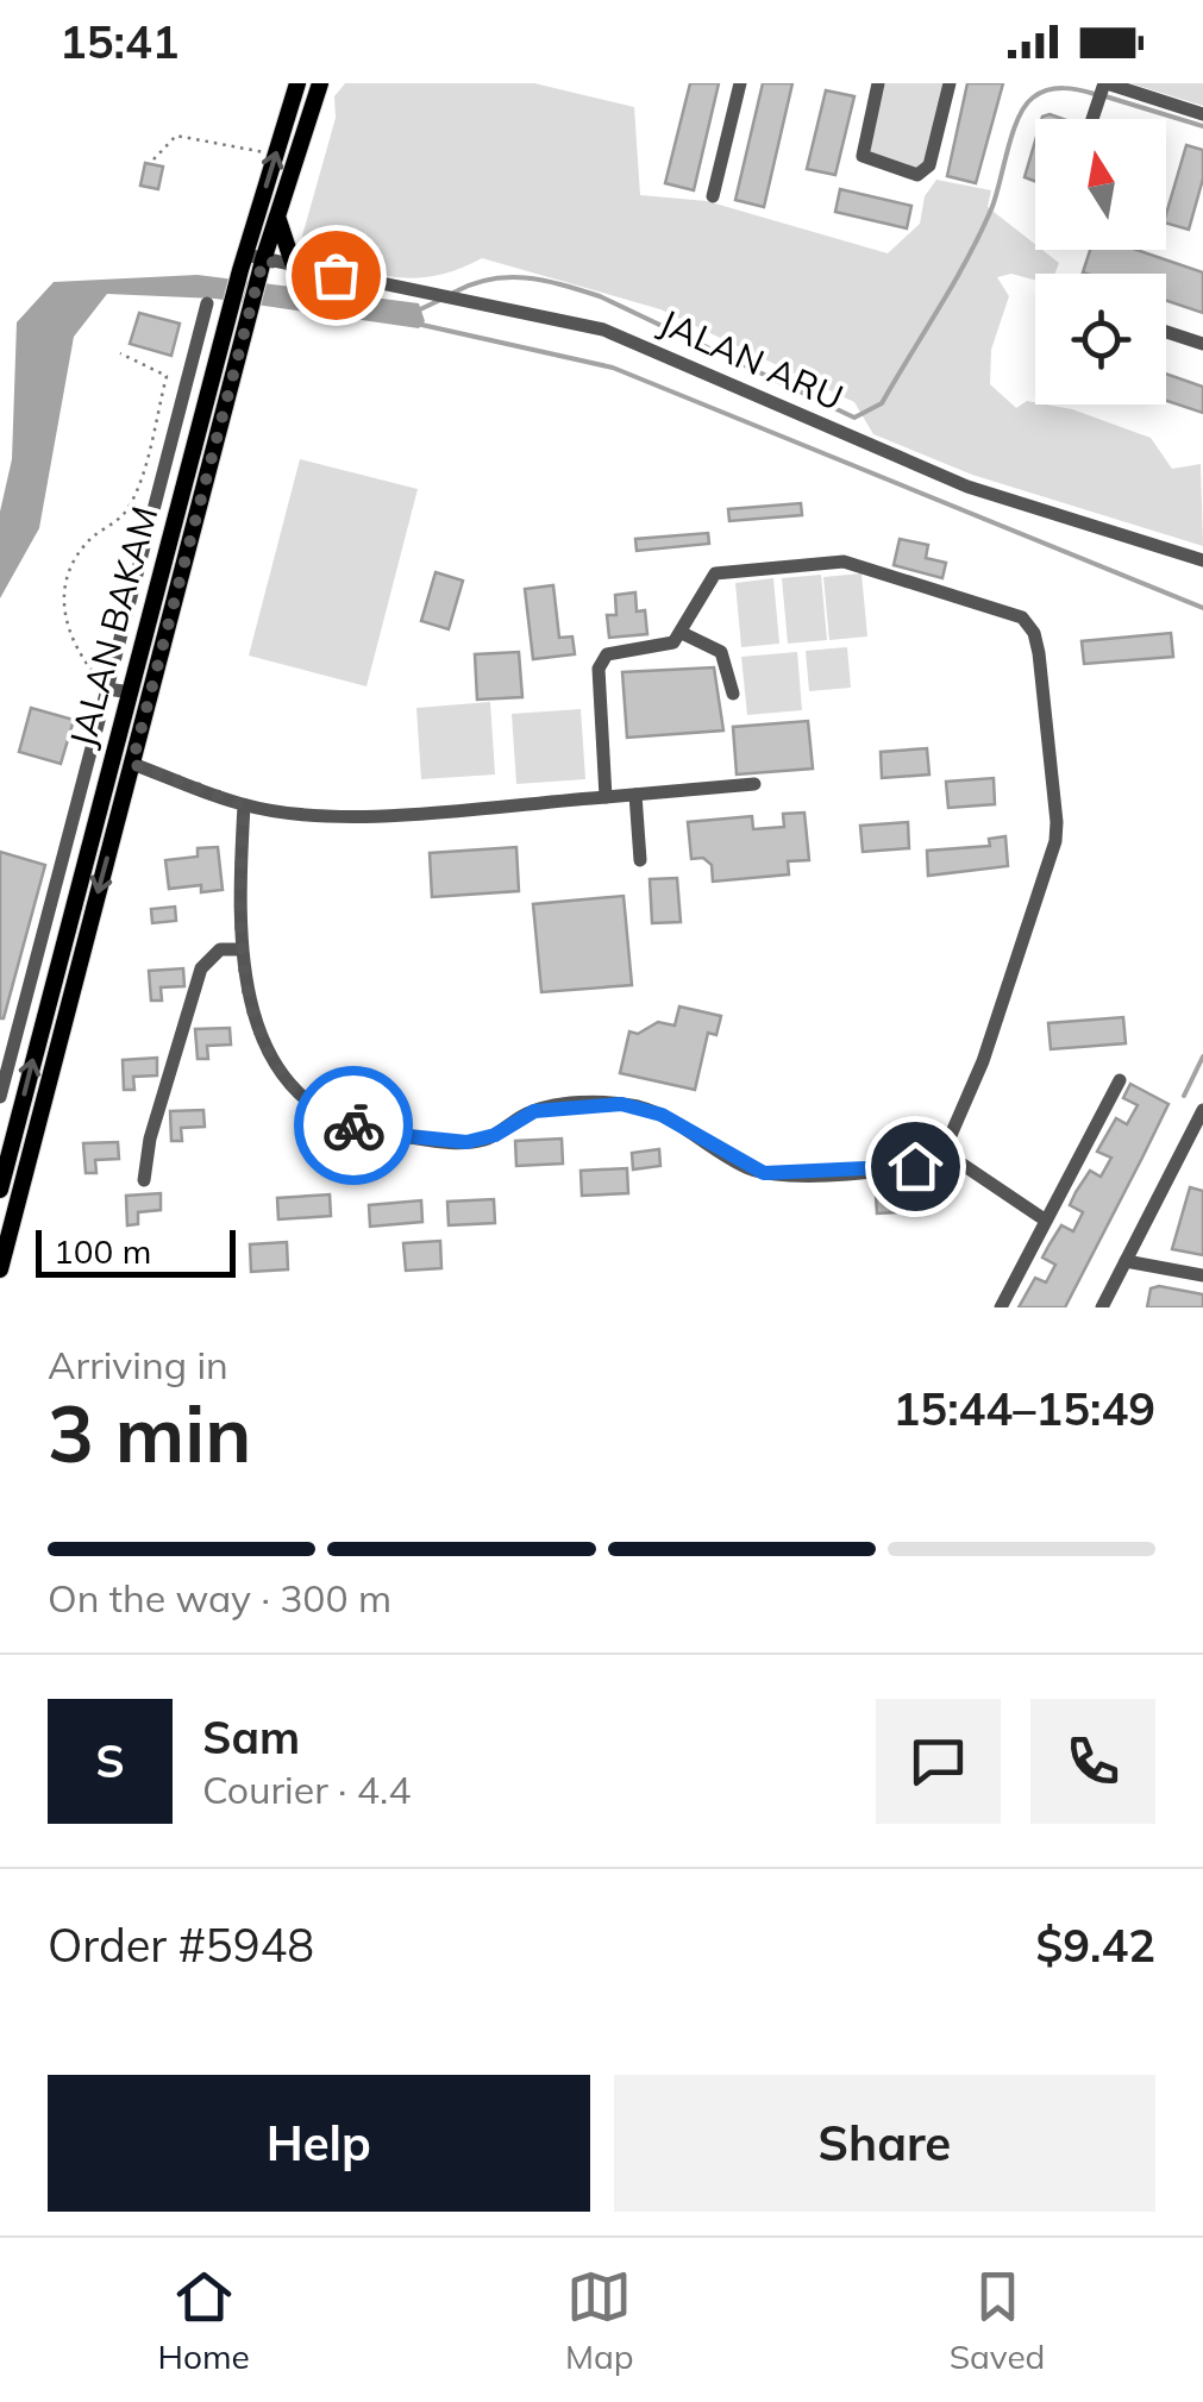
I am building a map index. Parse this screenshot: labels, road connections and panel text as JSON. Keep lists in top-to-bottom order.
{
  "streets": {
    "main road": ["JALAN BAKAM"],
    "street": ["JALAN ARU"]
  },
  "crossings": [
    ["JALAN ARU", "JALAN BAKAM"]
  ],
  "scale_bar": "100 m",
  "north": "top",
  "page": {
    "status": "15:41",
    "scale": "100 m",
    "heading": ["3 min", "Arriving in", "15:44–15:49"],
    "panel": [
      "Sam",
      "Courier · 4.4",
      "Order #5948",
      "$9.42"
    ],
    "bar": "On the way · 300 m",
    "round": "S",
    "buttons": ["Help", "Share"],
    "tabs": ["Home", "Map", "Saved"]
  }
}
